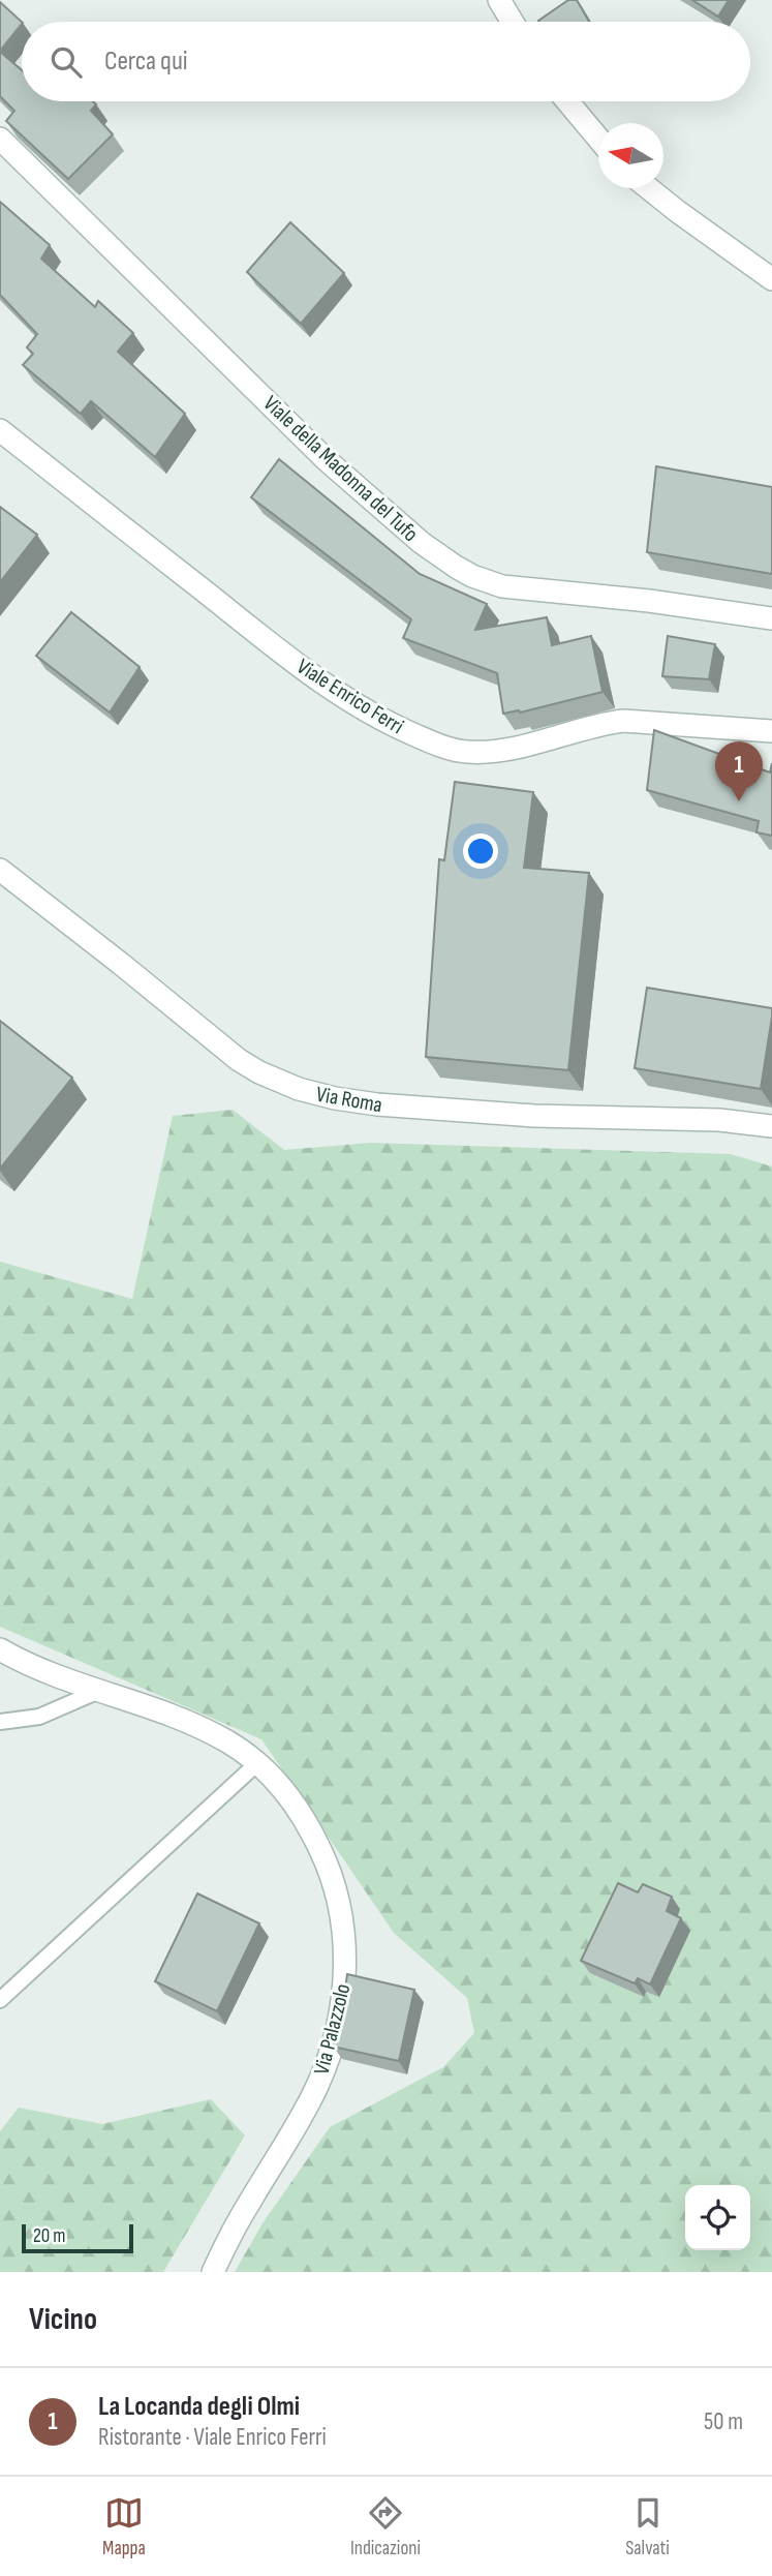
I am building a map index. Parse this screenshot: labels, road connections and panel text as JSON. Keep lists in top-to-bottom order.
{
  "streets": {
    "street": [
      "Viale della Madonna del Tufo",
      "Viale Enrico Ferri",
      "Via Roma",
      "Via Palazzolo"
    ]
  },
  "scale_bar": "20 m",
  "north": "left",
  "page": {
    "search": "Cerca qui",
    "pins": "1",
    "scale": "20 m",
    "heading": "Vicino",
    "list": [
      {
        "mark": "1",
        "name": "La Locanda degli Olmi",
        "note": "Ristorante · Viale Enrico Ferri",
        "value": "50 m"
      }
    ],
    "nav": ["Mappa", "Indicazioni", "Salvati"]
  }
}
